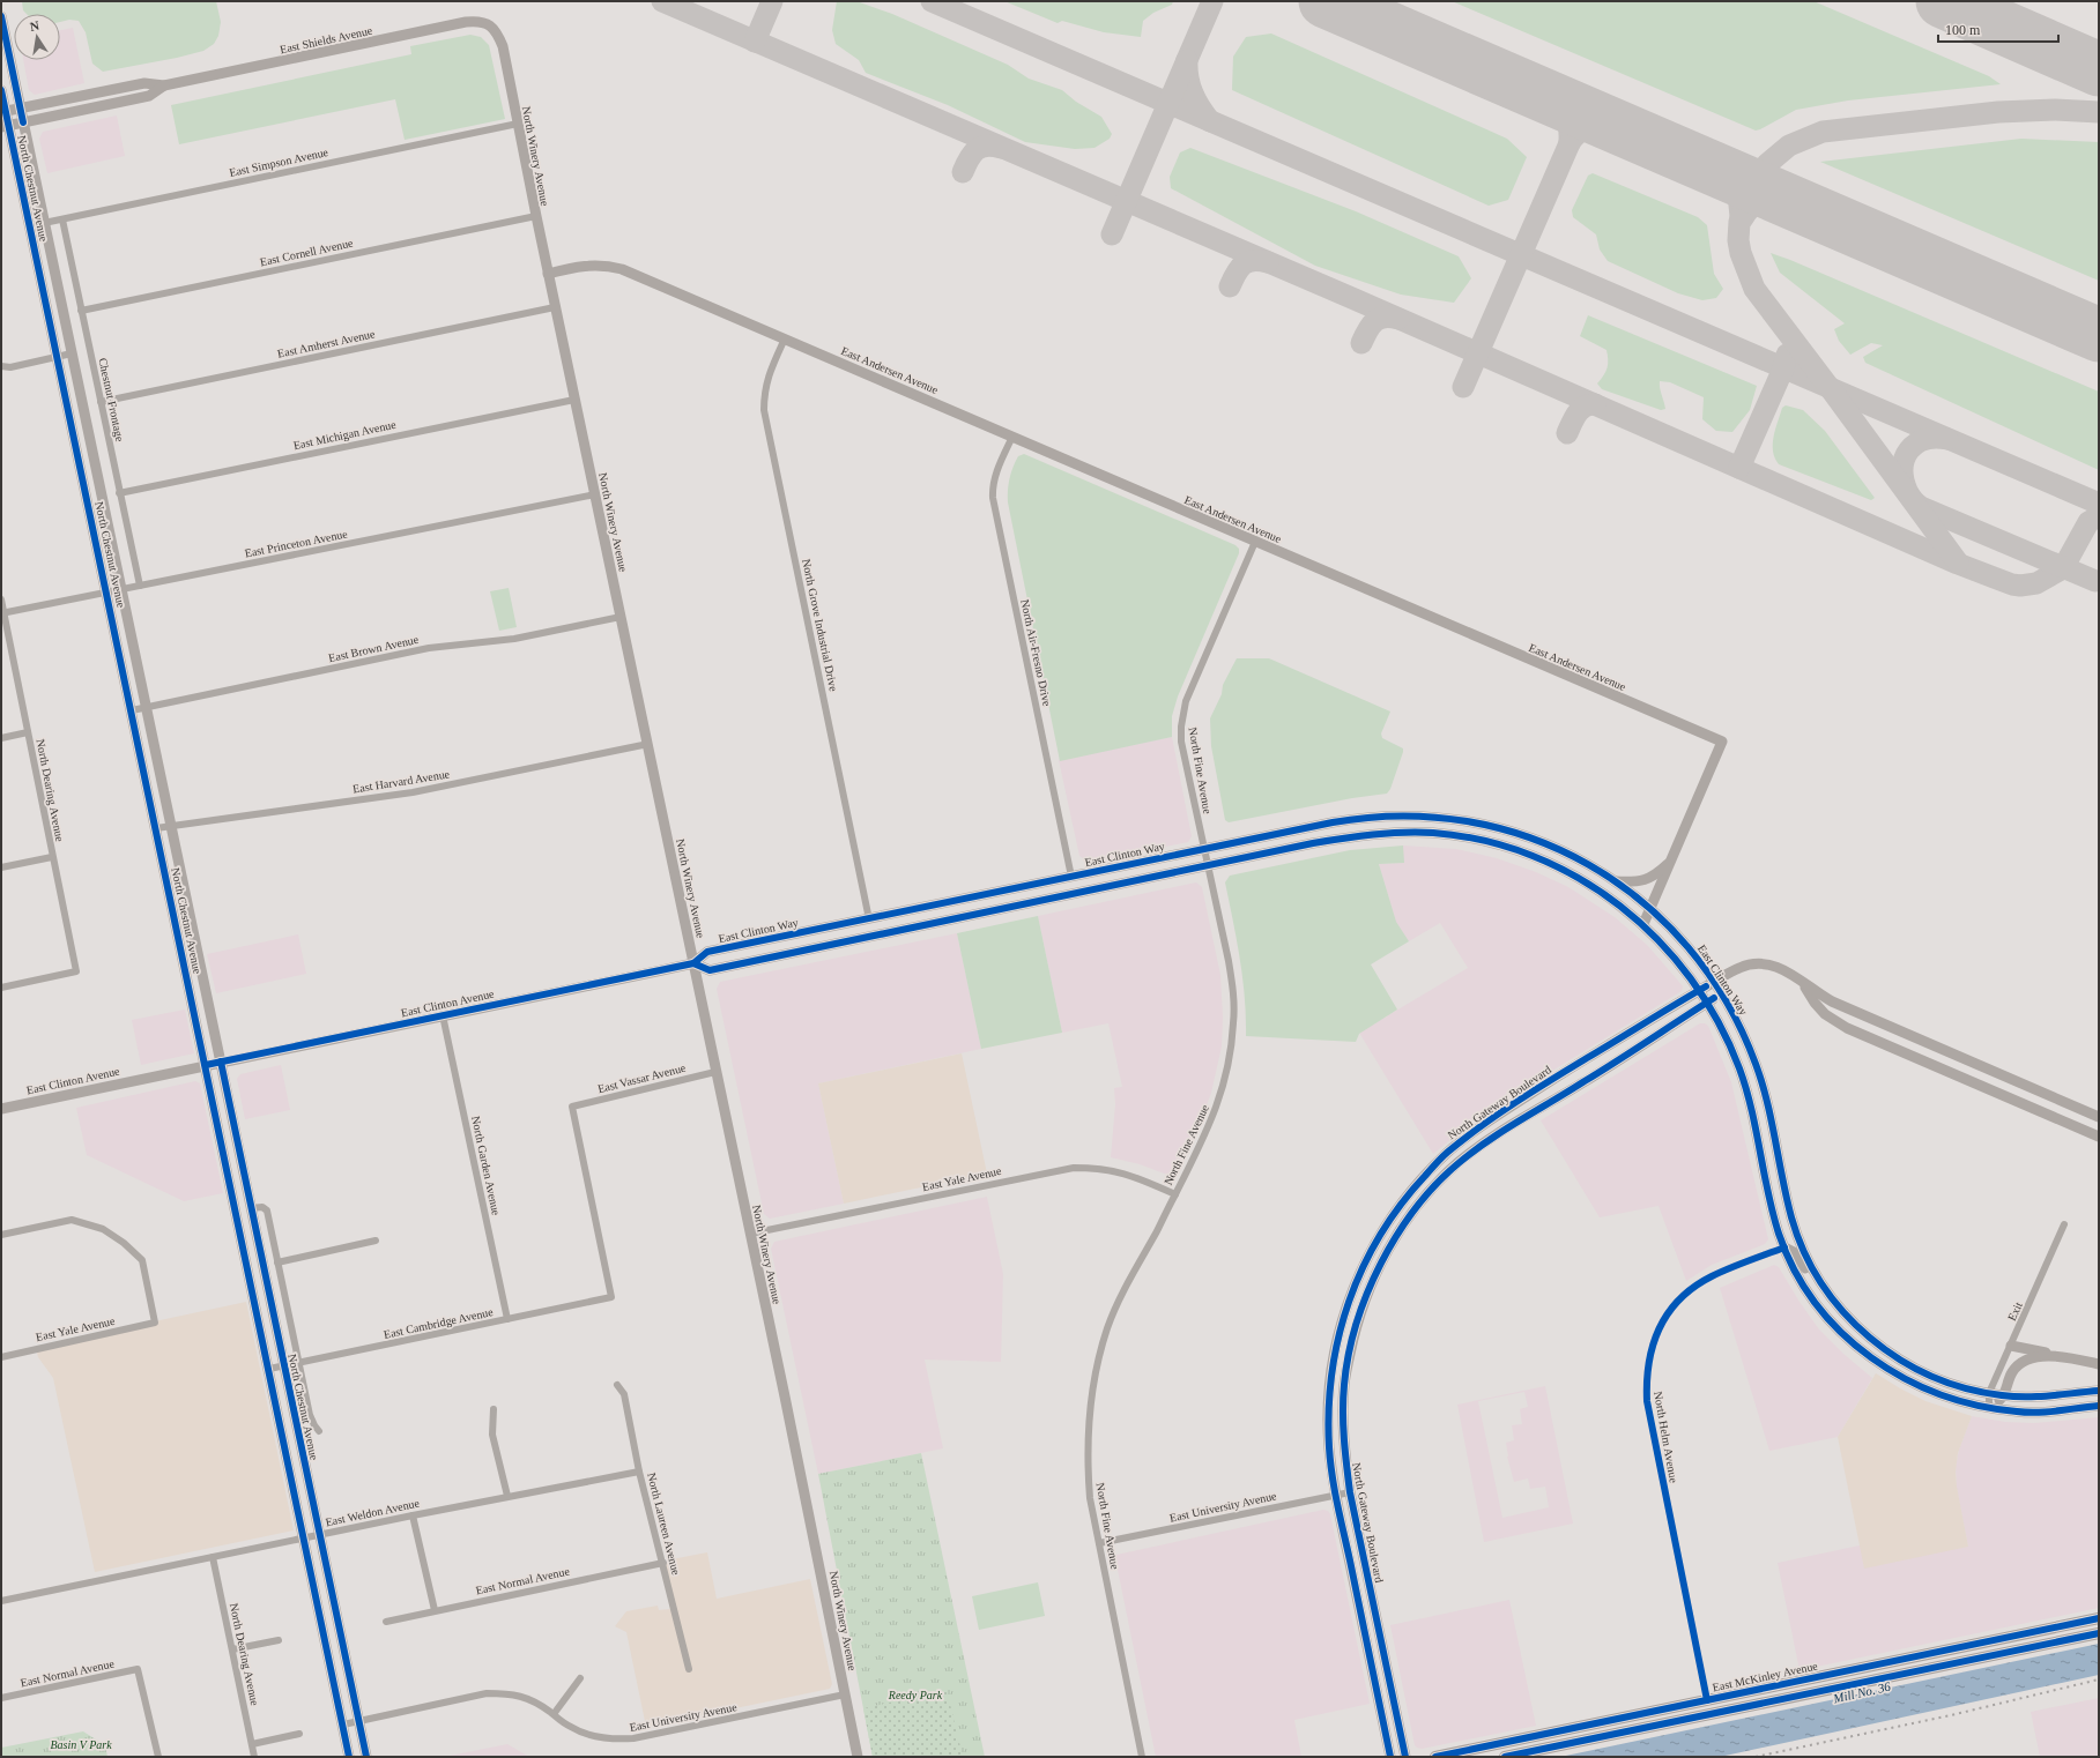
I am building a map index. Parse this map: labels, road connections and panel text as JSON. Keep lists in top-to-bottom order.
{
  "streets": {
    "main road": [
      "East Shields Avenue",
      "North Winery Avenue",
      "North Chestnut Avenue",
      "East Andersen Avenue",
      "East Clinton Way",
      "East Clinton Avenue",
      "North Gateway Boulevard",
      "East McKinley Avenue"
    ],
    "street": [
      "East Simpson Avenue",
      "East Cornell Avenue",
      "East Amherst Avenue",
      "Chestnut Frontage",
      "East Michigan Avenue",
      "East Princeton Avenue",
      "North Grove Industrial Drive",
      "East Brown Avenue",
      "North Air-Fresno Drive",
      "North Fine Avenue",
      "East Harvard Avenue",
      "North Dearing Avenue",
      "East Vassar Avenue",
      "North Garden Avenue",
      "East Yale Avenue",
      "Exit",
      "East Cambridge Avenue",
      "North Helm Avenue",
      "East University Avenue",
      "East Weldon Avenue",
      "North Laureen Avenue",
      "East Normal Avenue"
    ]
  },
  "crossings": [
    ["East Shields Avenue", "North Winery Avenue"],
    ["East Shields Avenue", "North Chestnut Avenue"],
    ["North Winery Avenue", "East Simpson Avenue"],
    ["North Winery Avenue", "East Cornell Avenue"],
    ["North Winery Avenue", "East Amherst Avenue"],
    ["North Winery Avenue", "East Andersen Avenue"],
    ["North Winery Avenue", "East Michigan Avenue"],
    ["North Winery Avenue", "East Princeton Avenue"],
    ["North Winery Avenue", "East Brown Avenue"],
    ["North Winery Avenue", "East Harvard Avenue"],
    ["North Winery Avenue", "East Clinton Way"],
    ["North Winery Avenue", "East Clinton Avenue"],
    ["North Winery Avenue", "East Vassar Avenue"],
    ["North Winery Avenue", "East Yale Avenue"],
    ["North Winery Avenue", "East University Avenue"],
    ["East Simpson Avenue", "North Chestnut Avenue"],
    ["East Simpson Avenue", "Chestnut Frontage"],
    ["North Chestnut Avenue", "East Princeton Avenue"],
    ["North Chestnut Avenue", "East Brown Avenue"],
    ["North Chestnut Avenue", "East Harvard Avenue"],
    ["North Chestnut Avenue", "East Clinton Avenue"],
    ["North Chestnut Avenue", "East Cambridge Avenue"],
    ["North Chestnut Avenue", "East University Avenue"],
    ["North Chestnut Avenue", "East Weldon Avenue"],
    ["East Cornell Avenue", "Chestnut Frontage"],
    ["East Amherst Avenue", "Chestnut Frontage"],
    ["East Andersen Avenue", "North Grove Industrial Drive"],
    ["East Andersen Avenue", "North Air-Fresno Drive"],
    ["East Andersen Avenue", "North Fine Avenue"],
    ["East Andersen Avenue", "East Clinton Way"],
    ["Chestnut Frontage", "East Michigan Avenue"],
    ["Chestnut Frontage", "East Princeton Avenue"],
    ["East Princeton Avenue", "North Dearing Avenue"],
    ["North Grove Industrial Drive", "East Clinton Way"],
    ["North Air-Fresno Drive", "East Clinton Way"],
    ["North Fine Avenue", "East Clinton Way"],
    ["North Fine Avenue", "East Yale Avenue"],
    ["North Fine Avenue", "East University Avenue"],
    ["North Dearing Avenue", "East Weldon Avenue"],
    ["East Clinton Way", "East Clinton Avenue"],
    ["East Clinton Way", "North Gateway Boulevard"],
    ["East Clinton Way", "Exit"],
    ["East Clinton Avenue", "North Garden Avenue"],
    ["East Vassar Avenue", "East Cambridge Avenue"],
    ["North Gateway Boulevard", "East University Avenue"],
    ["North Garden Avenue", "East Cambridge Avenue"],
    ["North Helm Avenue", "East McKinley Avenue"],
    ["East Weldon Avenue", "North Laureen Avenue"],
    ["North Laureen Avenue", "East Normal Avenue"]
  ],
  "water": ["Mill No. 36"],
  "parks": ["Reedy Park", "Basin V Park"],
  "scale_bar": "100 m",
  "north": "top"
}
